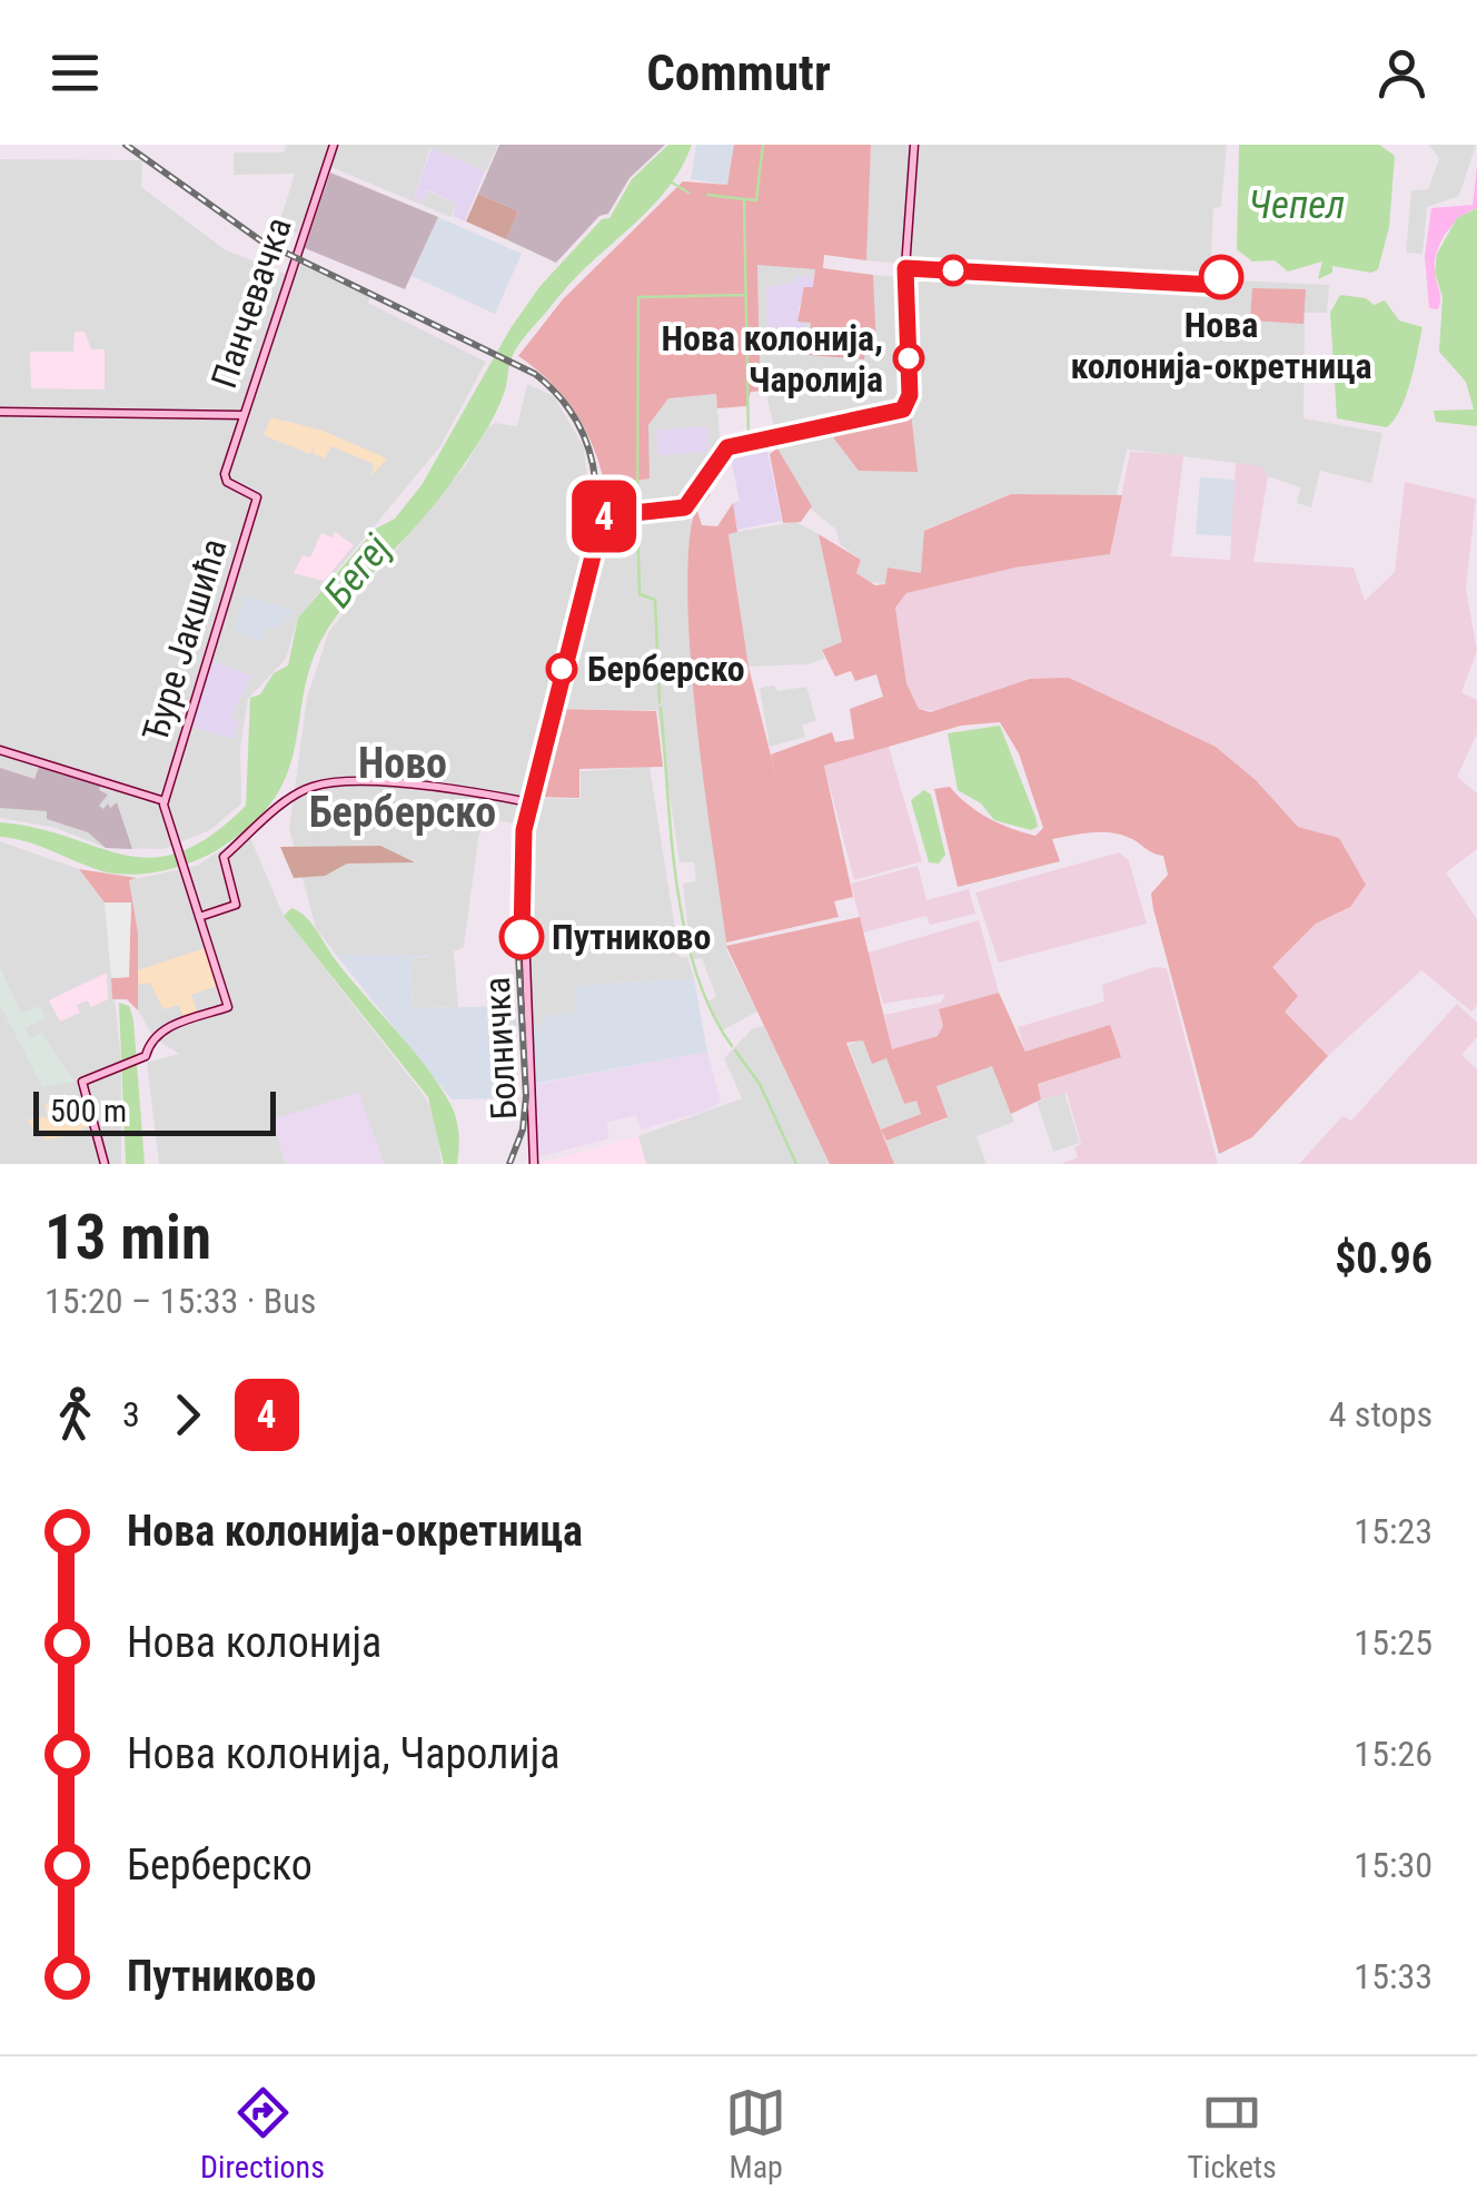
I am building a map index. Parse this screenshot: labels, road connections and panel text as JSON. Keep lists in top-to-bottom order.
{
  "streets": {
    "street": ["Панчевачка", "Ђуре Јакшића", "Болничка"]
  },
  "crossings": [
    ["Панчевачка", "Ђуре Јакшића"]
  ],
  "districts": ["Ново Берберско"],
  "water": ["Чепел", "Бегеј"],
  "places": [
    "Нова колонија-окретница",
    "Нова колонија, Чаролија",
    "Берберско",
    "Путниково"
  ],
  "lines": ["bus line 4"],
  "scale_bar": "500 m",
  "page": {
    "header": "Commutr",
    "on_map": "4",
    "scale": "500 m",
    "heading": ["13 min", "15:20 – 15:33 · Bus", "$0.96"],
    "legs": ["3", "4", "4 stops"],
    "list": [
      {
        "name": "Нова колонија-окретница",
        "value": "15:23"
      },
      {
        "name": "Нова колонија",
        "value": "15:25"
      },
      {
        "name": "Нова колонија, Чаролија",
        "value": "15:26"
      },
      {
        "name": "Берберско",
        "value": "15:30"
      },
      {
        "name": "Путниково",
        "value": "15:33"
      }
    ],
    "tabs": ["Directions", "Map", "Tickets"]
  }
}
